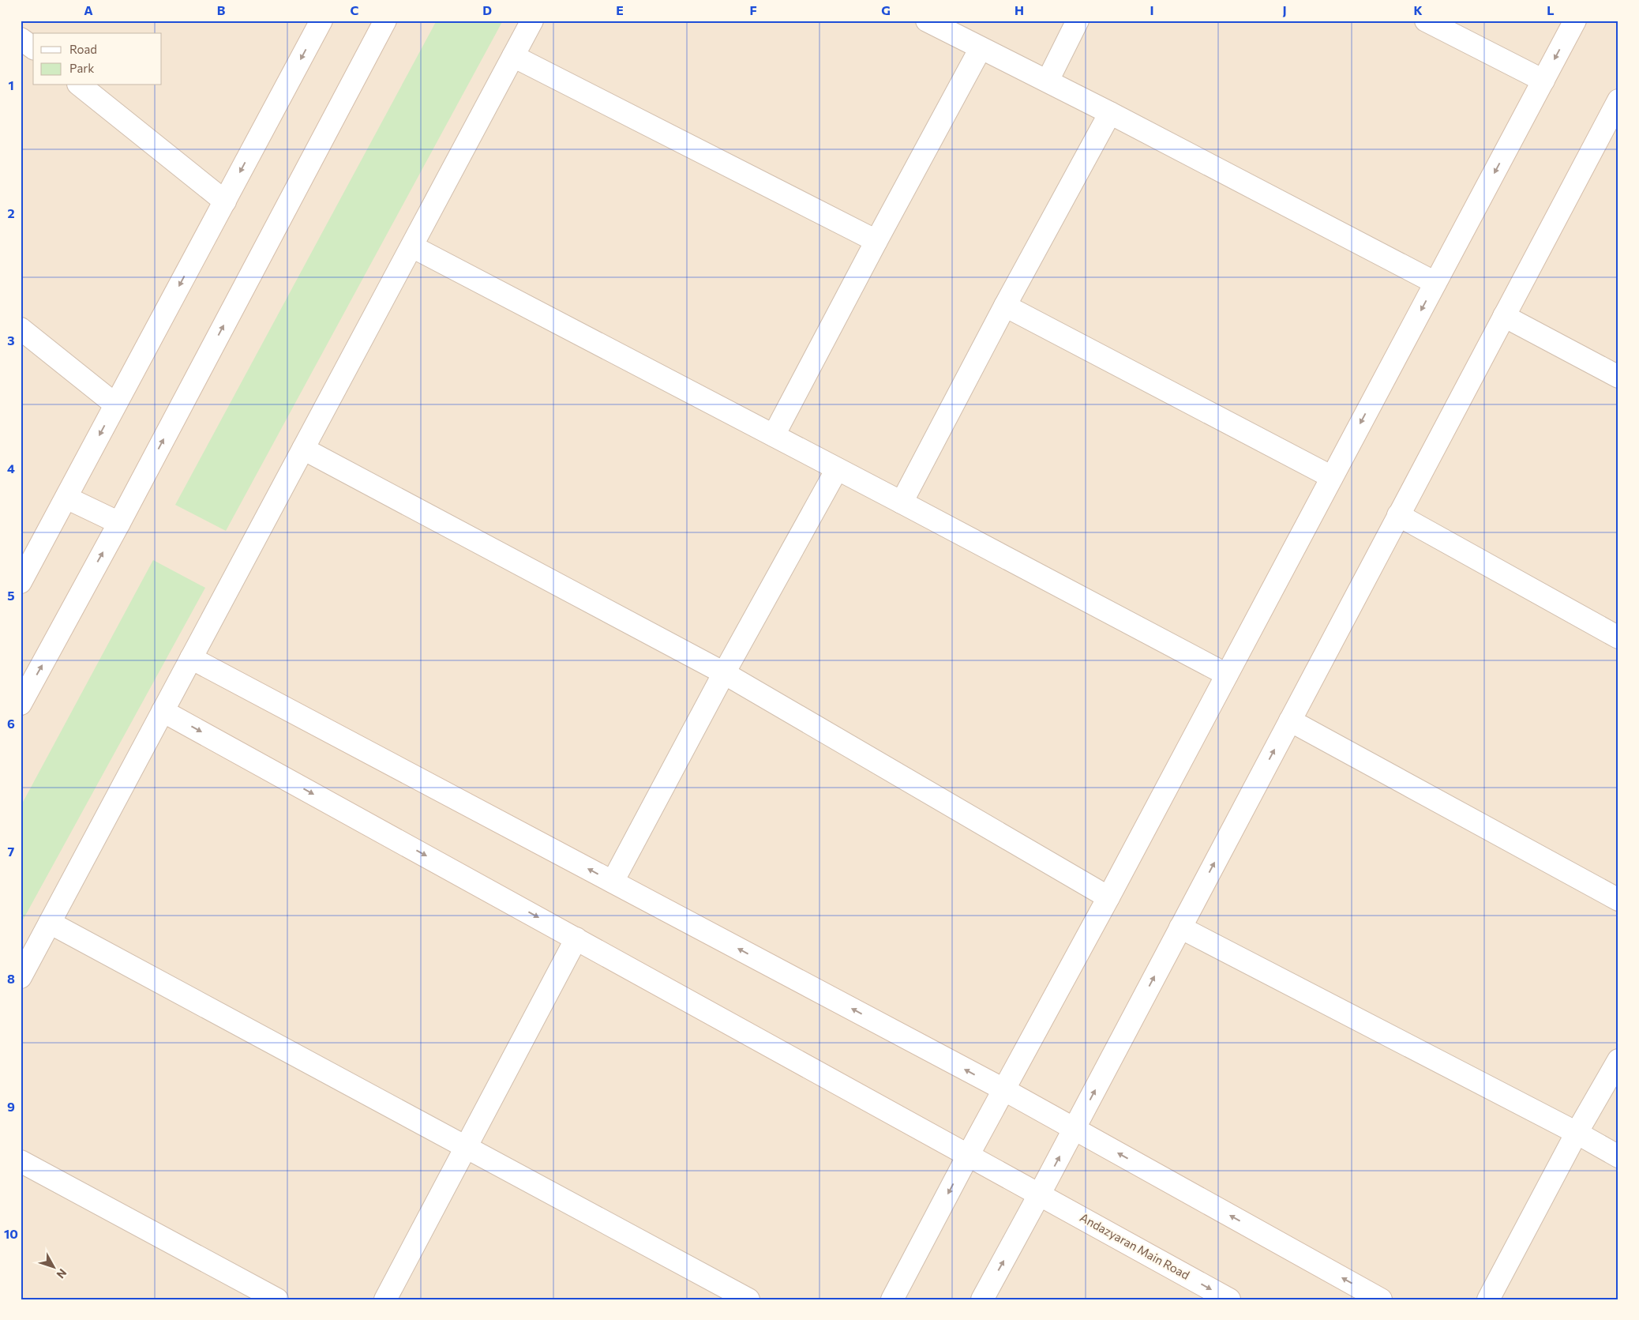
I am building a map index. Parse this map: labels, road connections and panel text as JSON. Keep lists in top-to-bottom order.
{
  "streets": {
    "street": ["Andazyaran Main Road"]
  },
  "legend": ["Road", "Park"],
  "north": "bottom right",
  "grid": {
    "columns": [
      "A",
      "B",
      "C",
      "D",
      "E",
      "F",
      "G",
      "H",
      "I",
      "J",
      "K",
      "L"
    ],
    "rows": [
      "1",
      "2",
      "3",
      "4",
      "5",
      "6",
      "7",
      "8",
      "9",
      "10"
    ]
  }
}
